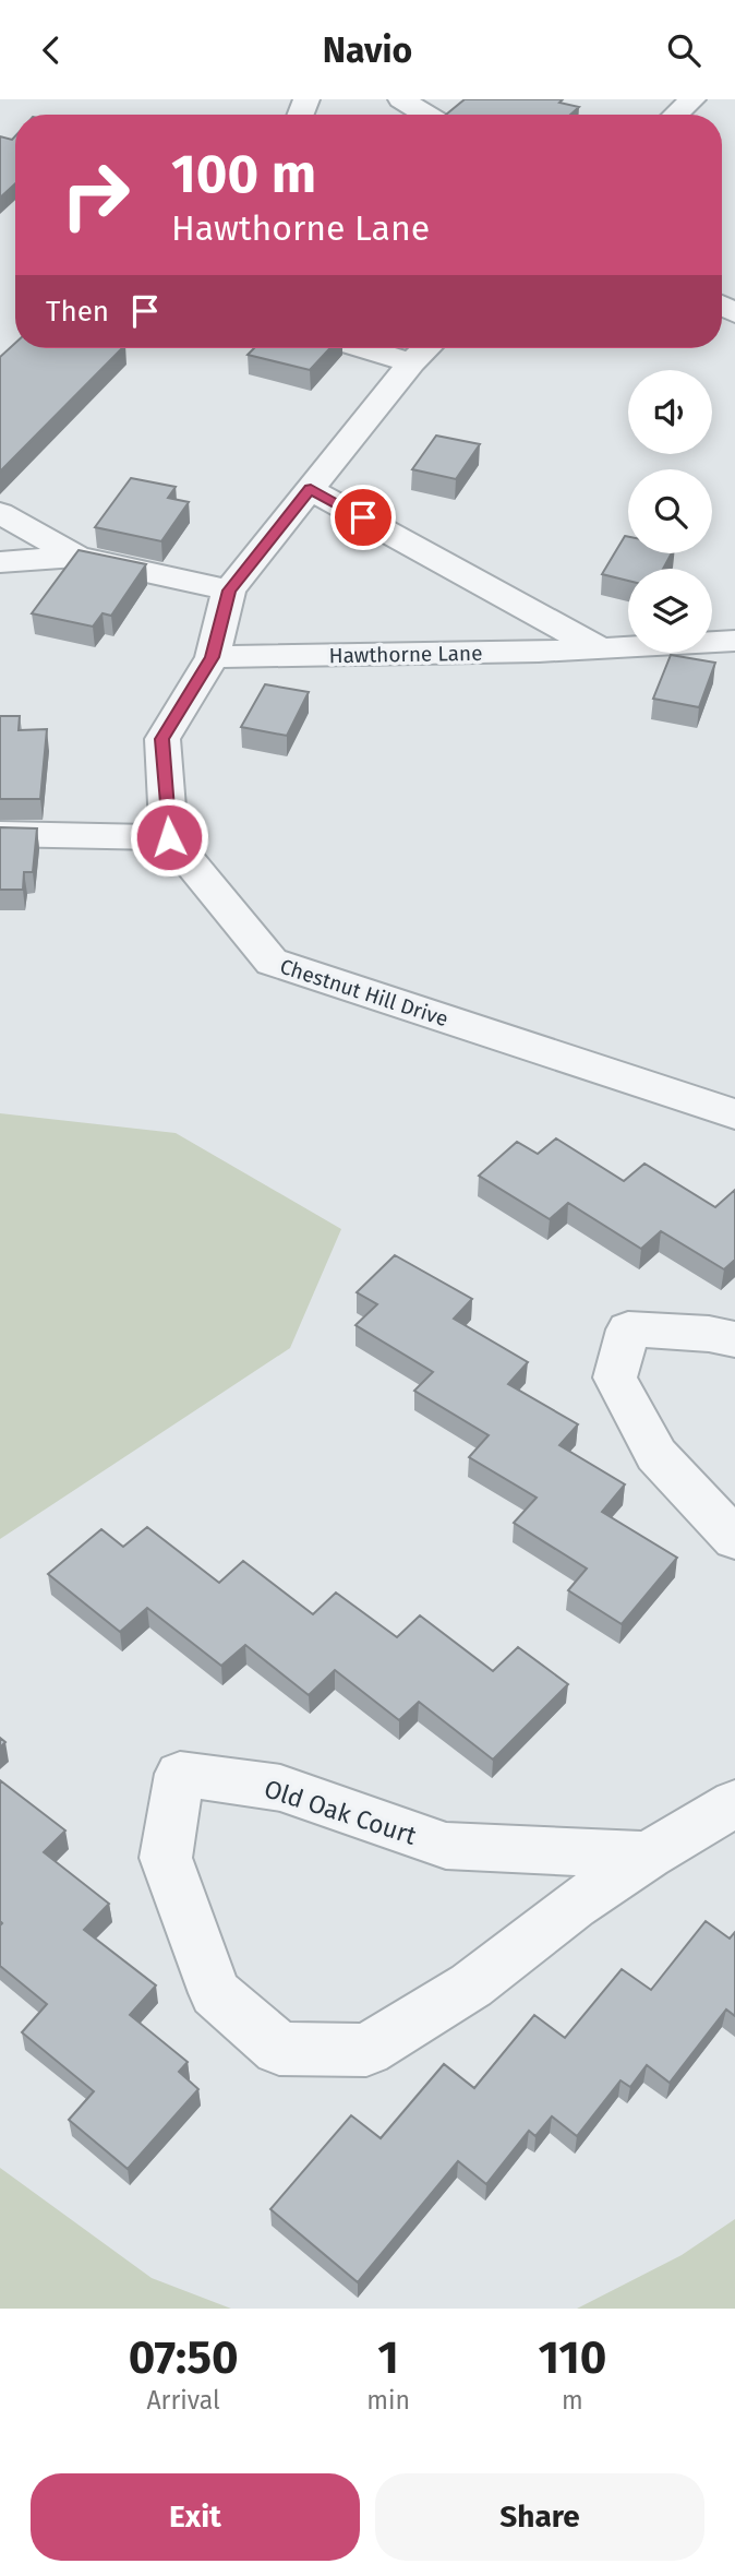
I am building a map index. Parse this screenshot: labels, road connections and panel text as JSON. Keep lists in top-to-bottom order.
{
  "streets": {
    "street": ["Hawthorne Lane", "Chestnut Hill Drive", "Old Oak Court"]
  },
  "page": {
    "header": "Navio",
    "turn": ["100 m", "Hawthorne Lane"],
    "then": "Then",
    "eta": [
      "07:50",
      "Arrival",
      "1",
      "min",
      "110",
      "m"
    ],
    "buttons": ["Exit", "Share"]
  }
}
